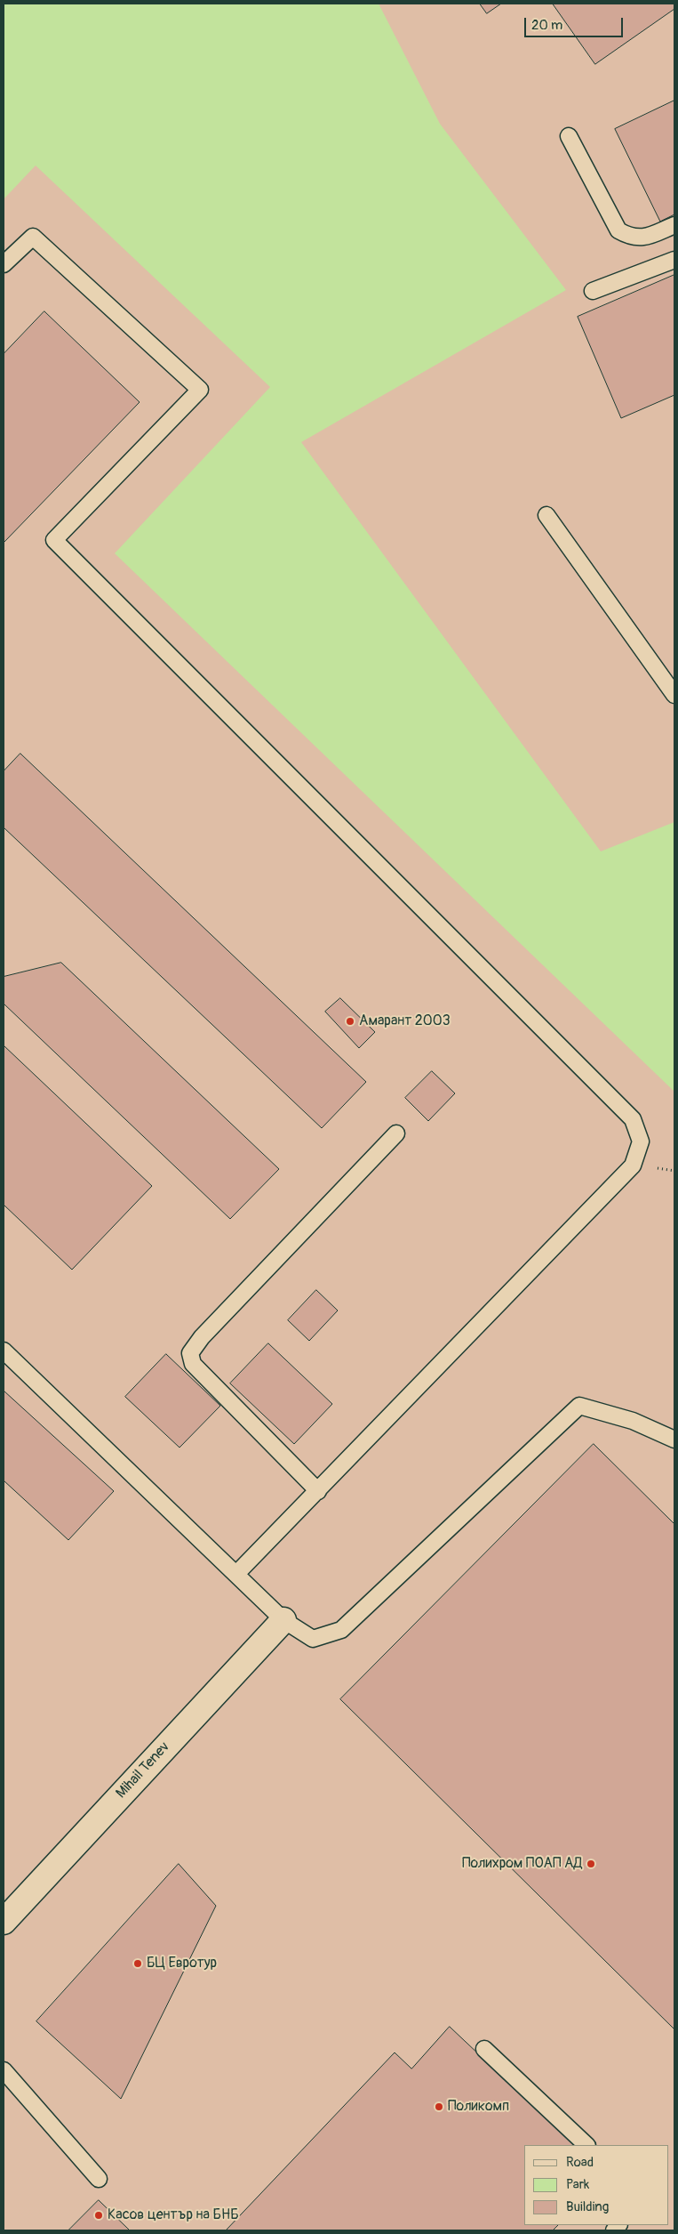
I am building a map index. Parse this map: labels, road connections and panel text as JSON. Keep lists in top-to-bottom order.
{
  "streets": {
    "street": ["Mihail Tenev"]
  },
  "places": [
    "Амарант 2003",
    "Полихром ПОАП АД",
    "БЦ Евротур",
    "Поликомп",
    "Касов център на БНБ"
  ],
  "legend": ["Road", "Park", "Building"],
  "scale_bar": "20 m"
}
